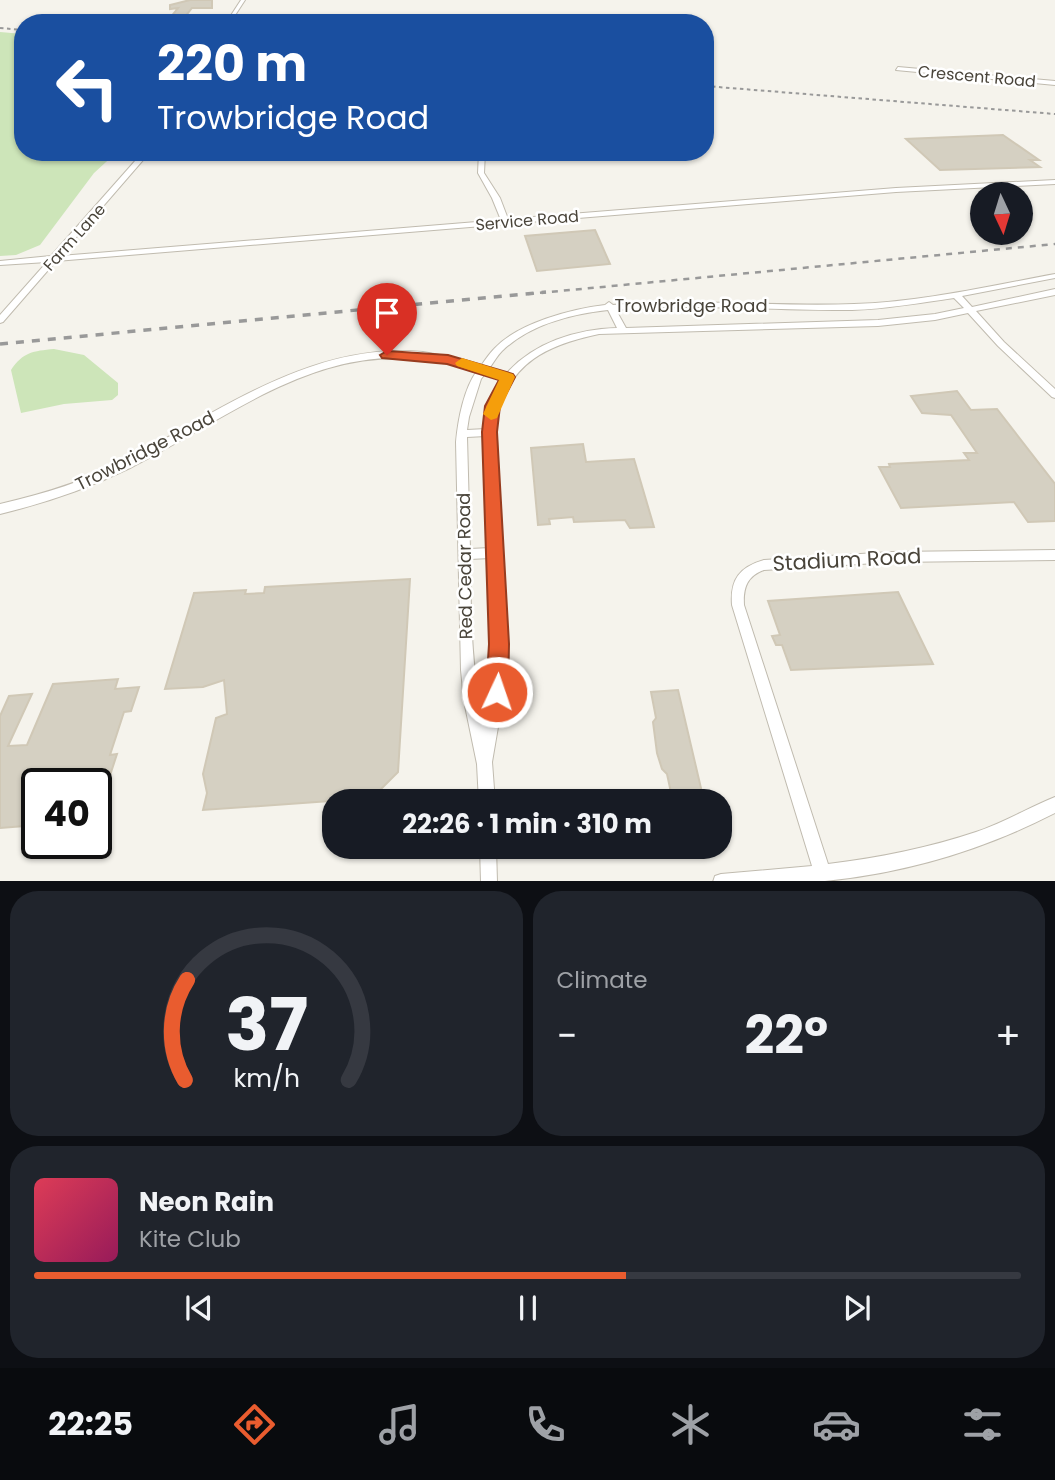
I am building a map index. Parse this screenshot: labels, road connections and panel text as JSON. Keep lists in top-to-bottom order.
{
  "streets": {
    "street": [
      "Crescent Road",
      "Service Road",
      "Farm Lane",
      "Trowbridge Road",
      "Stadium Road",
      "Red Cedar Road"
    ]
  },
  "crossings": [
    ["Service Road", "Farm Lane"],
    ["Trowbridge Road", "Red Cedar Road"]
  ],
  "north": "bottom",
  "page": {
    "turn": ["220 m", "Trowbridge Road"],
    "limit": "40",
    "trip": "22:26 · 1 min · 310 m",
    "tile": "Climate",
    "heat": ["−", "22°", "+"],
    "song": ["Neon Rain", "Kite Club"],
    "tabs": "22:25",
    "gauge": ["37", "km/h"]
  }
}
